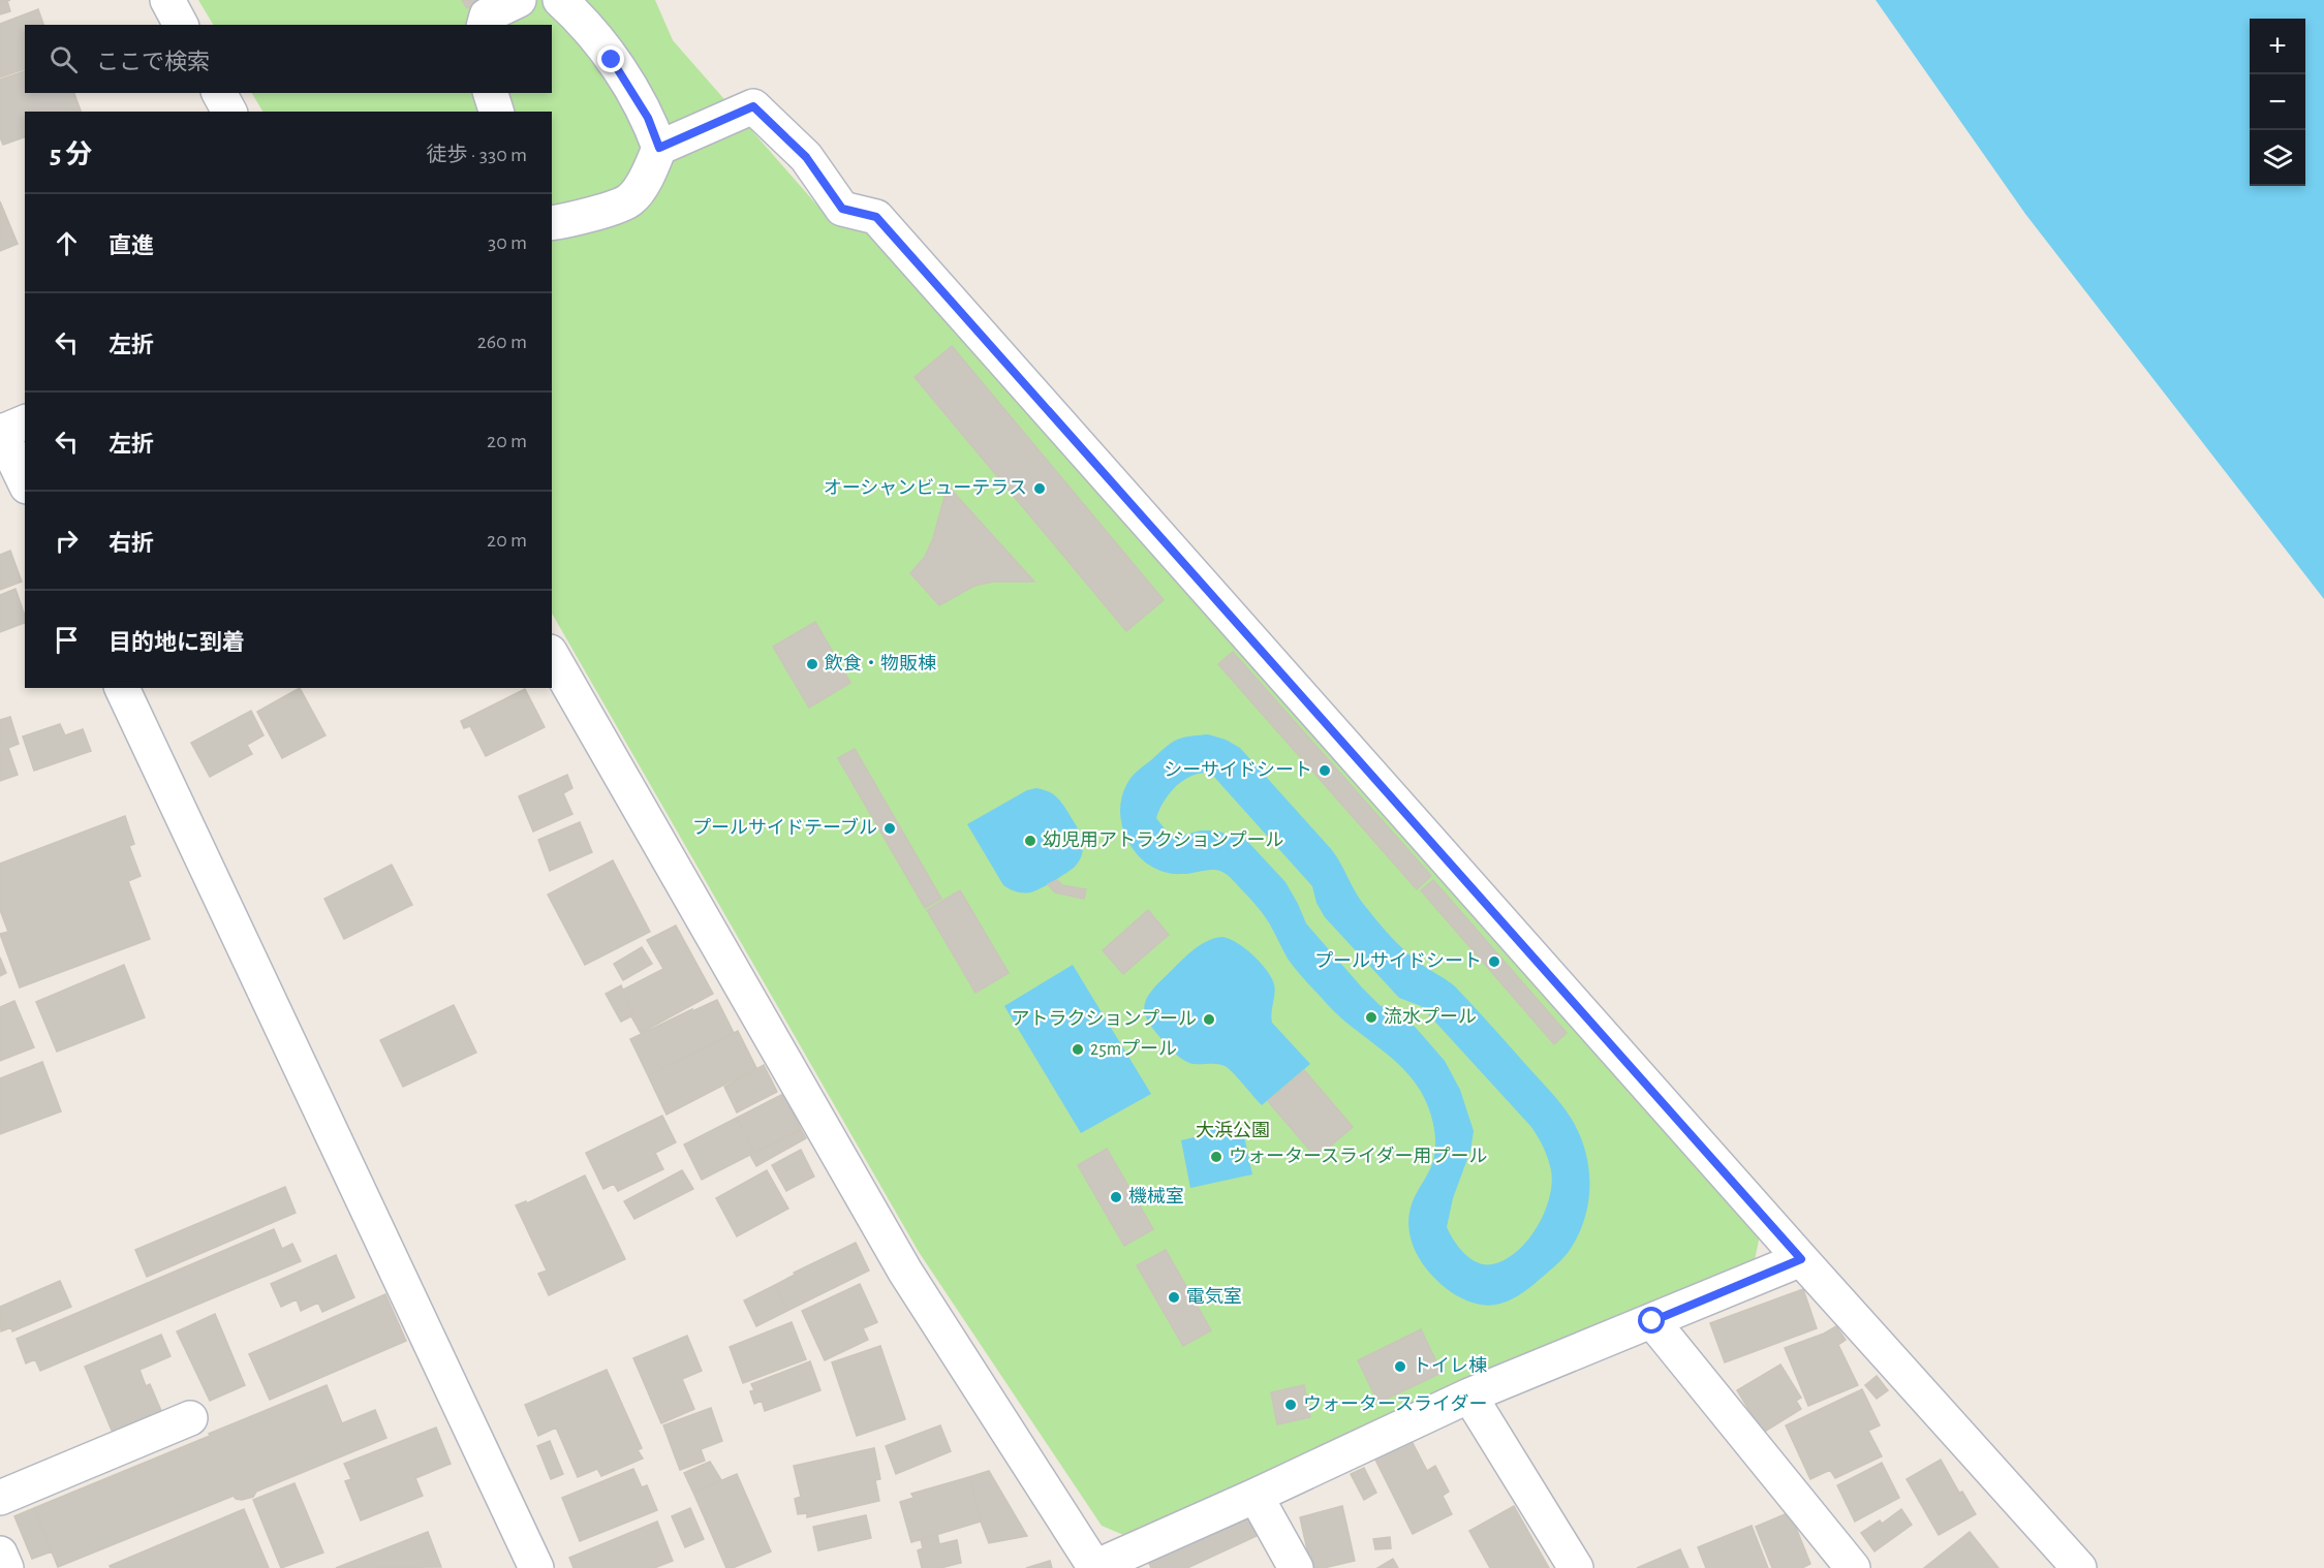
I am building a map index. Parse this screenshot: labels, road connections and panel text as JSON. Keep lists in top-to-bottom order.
{
  "parks": ["大浜公園"],
  "places": [
    "オーシャンビューテラス",
    "飲食・物販棟",
    "シーサイドシート",
    "プールサイドテーブル",
    "幼児用アトラクションプール",
    "プールサイドシート",
    "流水プール",
    "アトラクションプール",
    "25mプール",
    "ウォータースライダー用プール",
    "機械室",
    "電気室",
    "トイレ棟",
    "ウォータースライダー"
  ],
  "page": {
    "map_buttons": ["+", "−"],
    "search": "ここで検索",
    "heading": ["5 分", "徒歩 · 330 m"],
    "list": [
      ["直進", "30 m"],
      ["左折", "260 m"],
      ["左折", "20 m"],
      ["右折", "20 m"],
      "目的地に到着"
    ]
  }
}
